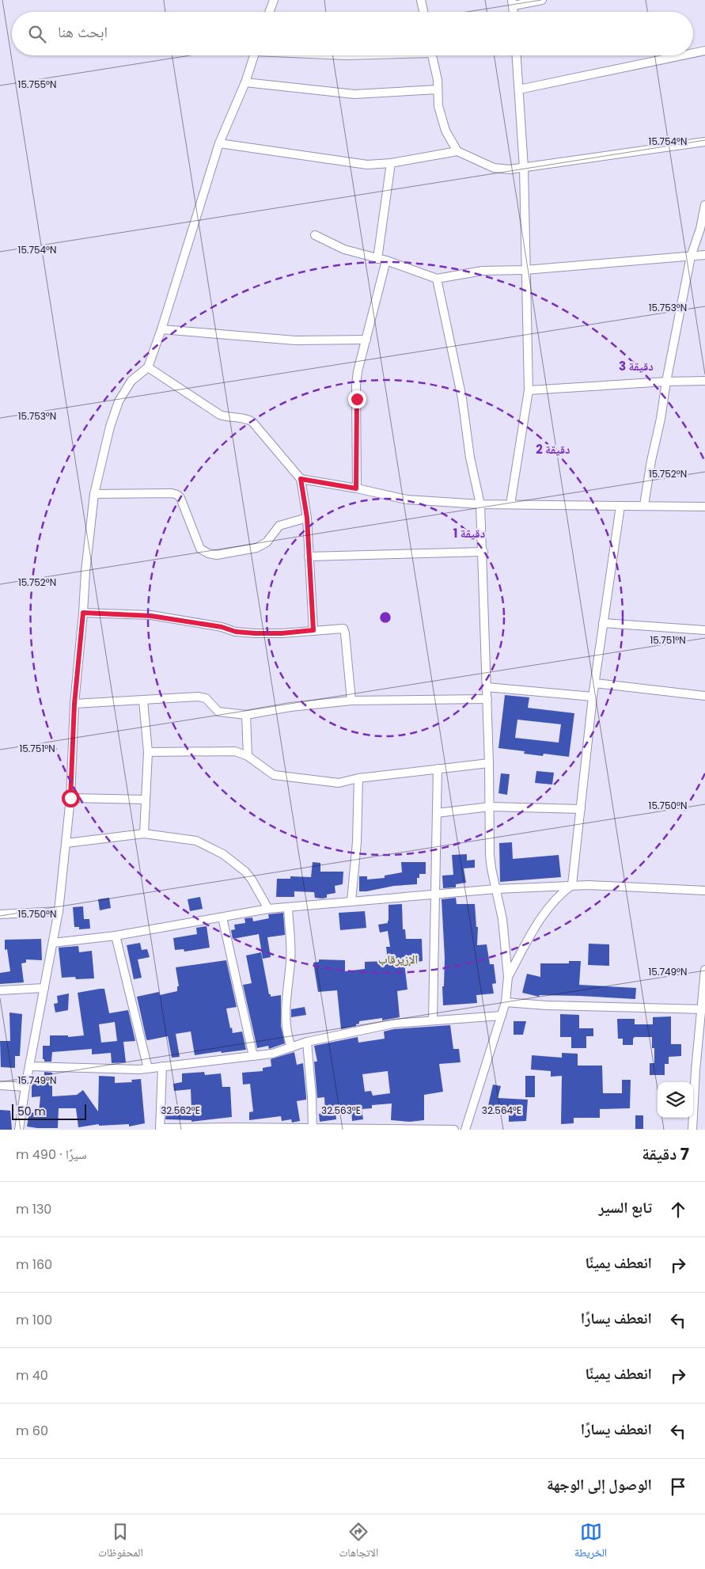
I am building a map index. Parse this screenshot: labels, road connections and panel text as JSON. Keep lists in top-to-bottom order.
{
  "districts": ["الإزيرقاب"],
  "scale_bar": "50 m",
  "page": {
    "search": "ابحث هنا",
    "scale": "50 m",
    "heading": ["7 دقيقة", "سيرًا · 490 m"],
    "list": [
      ["تابع السير", "130 m"],
      ["انعطف يمينًا", "160 m"],
      ["انعطف يسارًا", "100 m"],
      ["انعطف يمينًا", "40 m"],
      ["انعطف يسارًا", "60 m"],
      "الوصول إلى الوجهة"
    ],
    "nav": ["الخريطة", "الاتجاهات", "المحفوظات"]
  },
  "coordinates": [
    "15.755°N",
    "15.754°N",
    "15.753°N",
    "15.752°N",
    "15.751°N",
    "15.750°N",
    "15.749°N",
    "32.562°E",
    "32.563°E",
    "32.564°E"
  ],
  "rings": ["3 دقيقة", "2 دقيقة", "1 دقيقة"]
}
